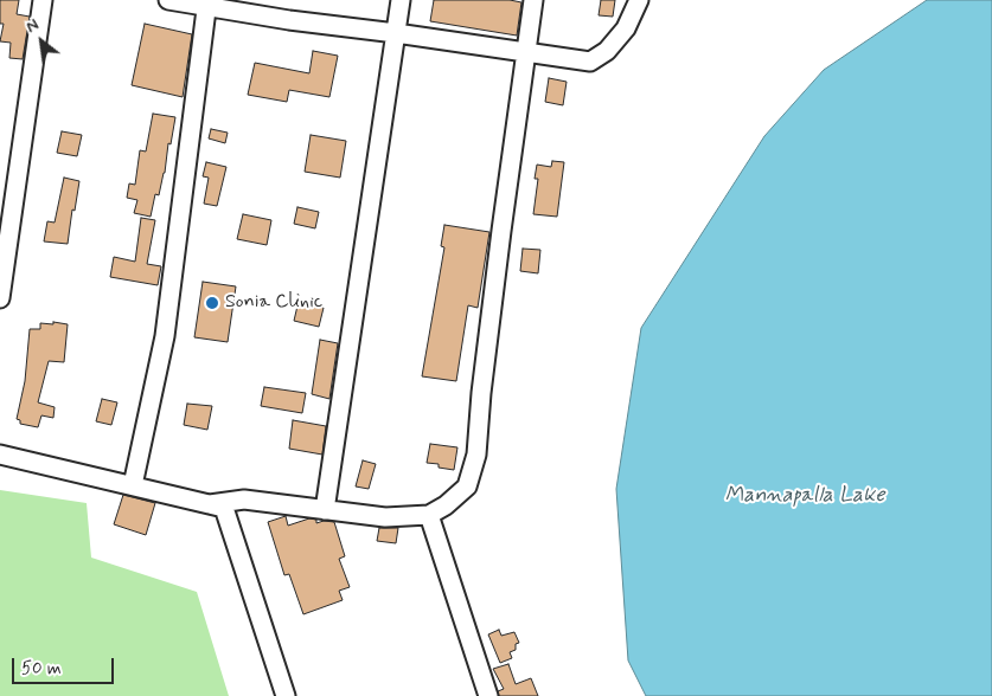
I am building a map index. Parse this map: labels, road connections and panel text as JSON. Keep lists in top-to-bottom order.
{
  "water": ["Mannapalla Lake"],
  "places": ["Sonia Clinic"],
  "scale_bar": "50 m",
  "north": "top left"
}
